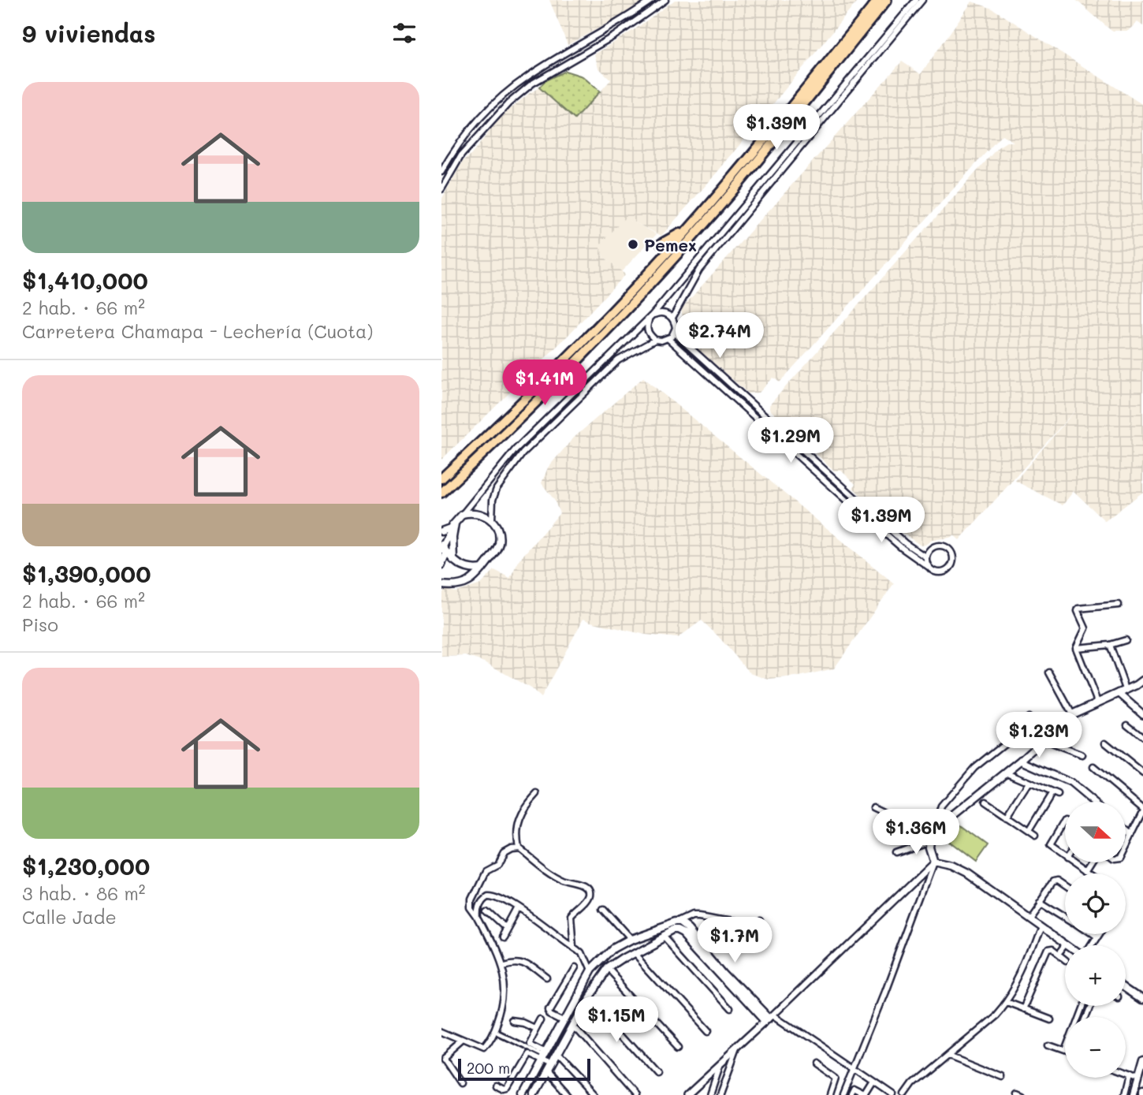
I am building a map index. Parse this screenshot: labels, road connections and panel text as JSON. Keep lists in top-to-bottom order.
{
  "places": ["Pemex"],
  "scale_bar": "200 m",
  "north": "right",
  "page": {
    "heading": "9 viviendas",
    "list": [
      {
        "name": "$1,410,000",
        "note": "2 hab. · 66 m² · Carretera Chamapa - Lechería (Cuota)"
      },
      {
        "name": "$1,390,000",
        "note": "2 hab. · 66 m² · Piso"
      },
      {
        "name": "$1,230,000",
        "note": "3 hab. · 86 m² · Calle Jade"
      }
    ],
    "price": [
      "$1.39M",
      "$2.74M",
      "$1.41M",
      "$1.29M",
      "$1.39M",
      "$1.23M",
      "$1.36M",
      "$1.7M",
      "$1.15M"
    ],
    "map_buttons": ["+", "−"],
    "scale": "200 m"
  }
}
